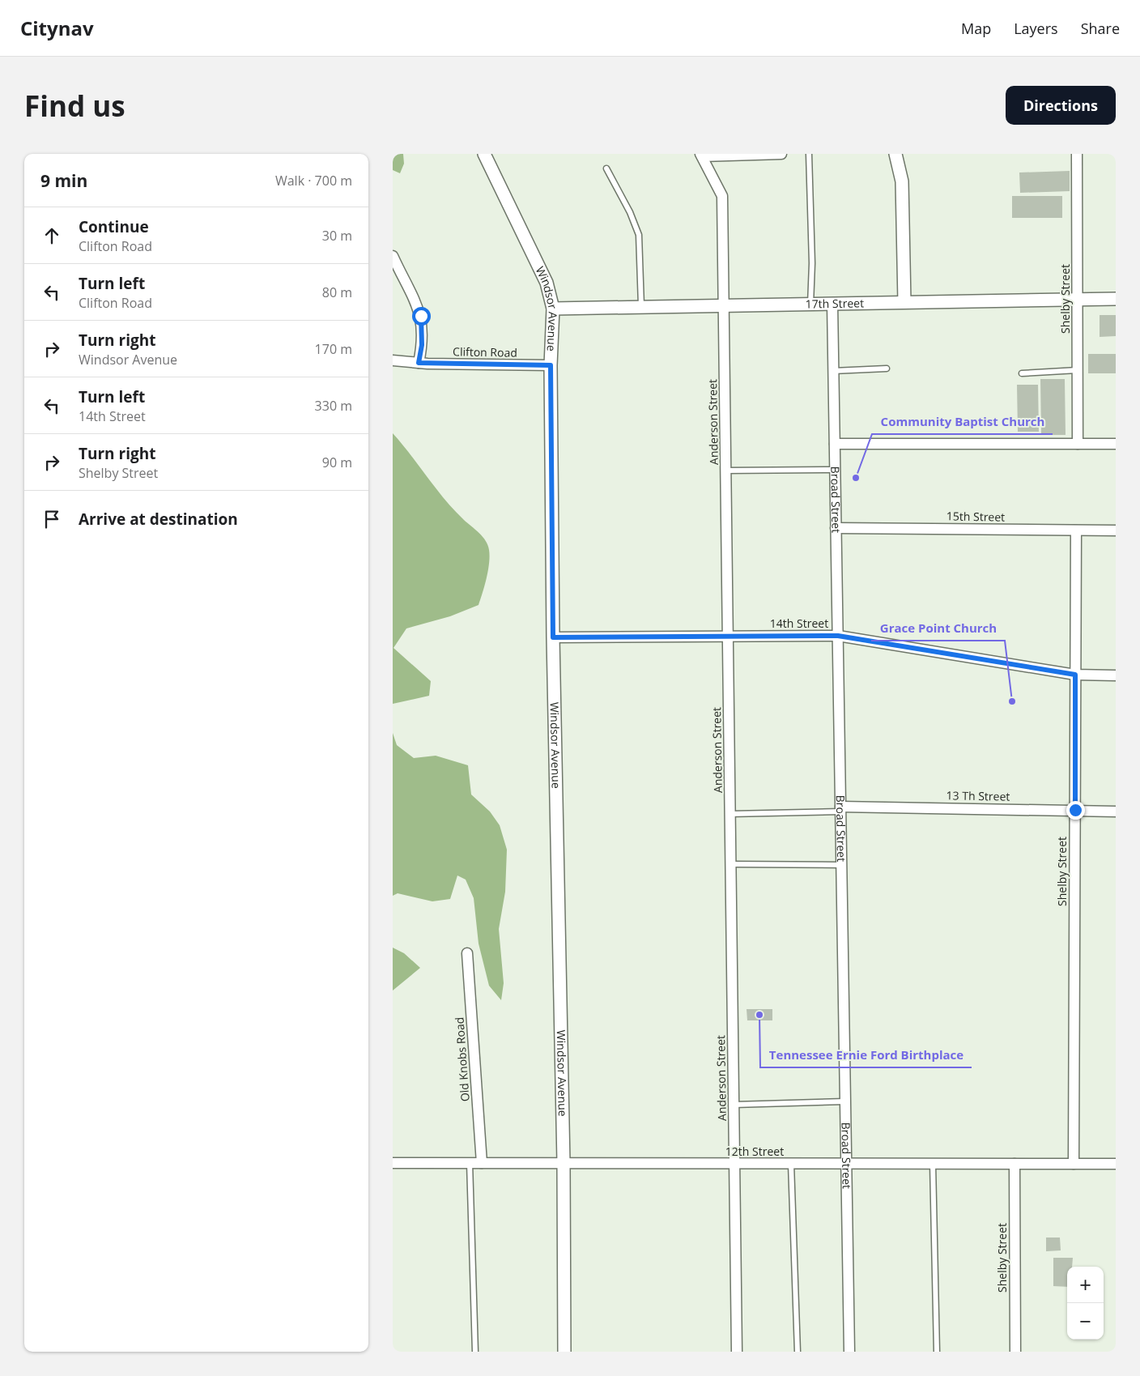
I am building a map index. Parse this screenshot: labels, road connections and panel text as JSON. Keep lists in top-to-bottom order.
{
  "streets": {
    "street": [
      "Shelby Street",
      "17th Street",
      "Windsor Avenue",
      "Clifton Road",
      "Anderson Street",
      "Broad Street",
      "15th Street",
      "14th Street",
      "13 Th Street",
      "Old Knobs Road",
      "12th Street"
    ]
  },
  "crossings": [
    ["Shelby Street", "17th Street"],
    ["Shelby Street", "15th Street"],
    ["Shelby Street", "14th Street"],
    ["Shelby Street", "13 Th Street"],
    ["Shelby Street", "12th Street"],
    ["17th Street", "Windsor Avenue"],
    ["17th Street", "Anderson Street"],
    ["17th Street", "Broad Street"],
    ["Windsor Avenue", "Clifton Road"],
    ["Windsor Avenue", "14th Street"],
    ["Windsor Avenue", "12th Street"],
    ["Anderson Street", "14th Street"],
    ["Anderson Street", "12th Street"],
    ["Broad Street", "15th Street"],
    ["Broad Street", "14th Street"],
    ["Broad Street", "13 Th Street"],
    ["Broad Street", "12th Street"],
    ["Old Knobs Road", "12th Street"]
  ],
  "places": ["Community Baptist Church", "Grace Point Church", "Tennessee Ernie Ford Birthplace"],
  "page": {
    "header": "Citynav",
    "nav": ["Map", "Layers", "Share"],
    "buttons": "Directions",
    "title": "Find us",
    "heading": ["9 min", "Walk · 700 m"],
    "list": [
      ["Continue", "Clifton Road", "30 m"],
      ["Turn left", "Clifton Road", "80 m"],
      ["Turn right", "Windsor Avenue", "170 m"],
      ["Turn left", "14th Street", "330 m"],
      ["Turn right", "Shelby Street", "90 m"],
      "Arrive at destination"
    ],
    "map_buttons": ["+", "−"]
  }
}
